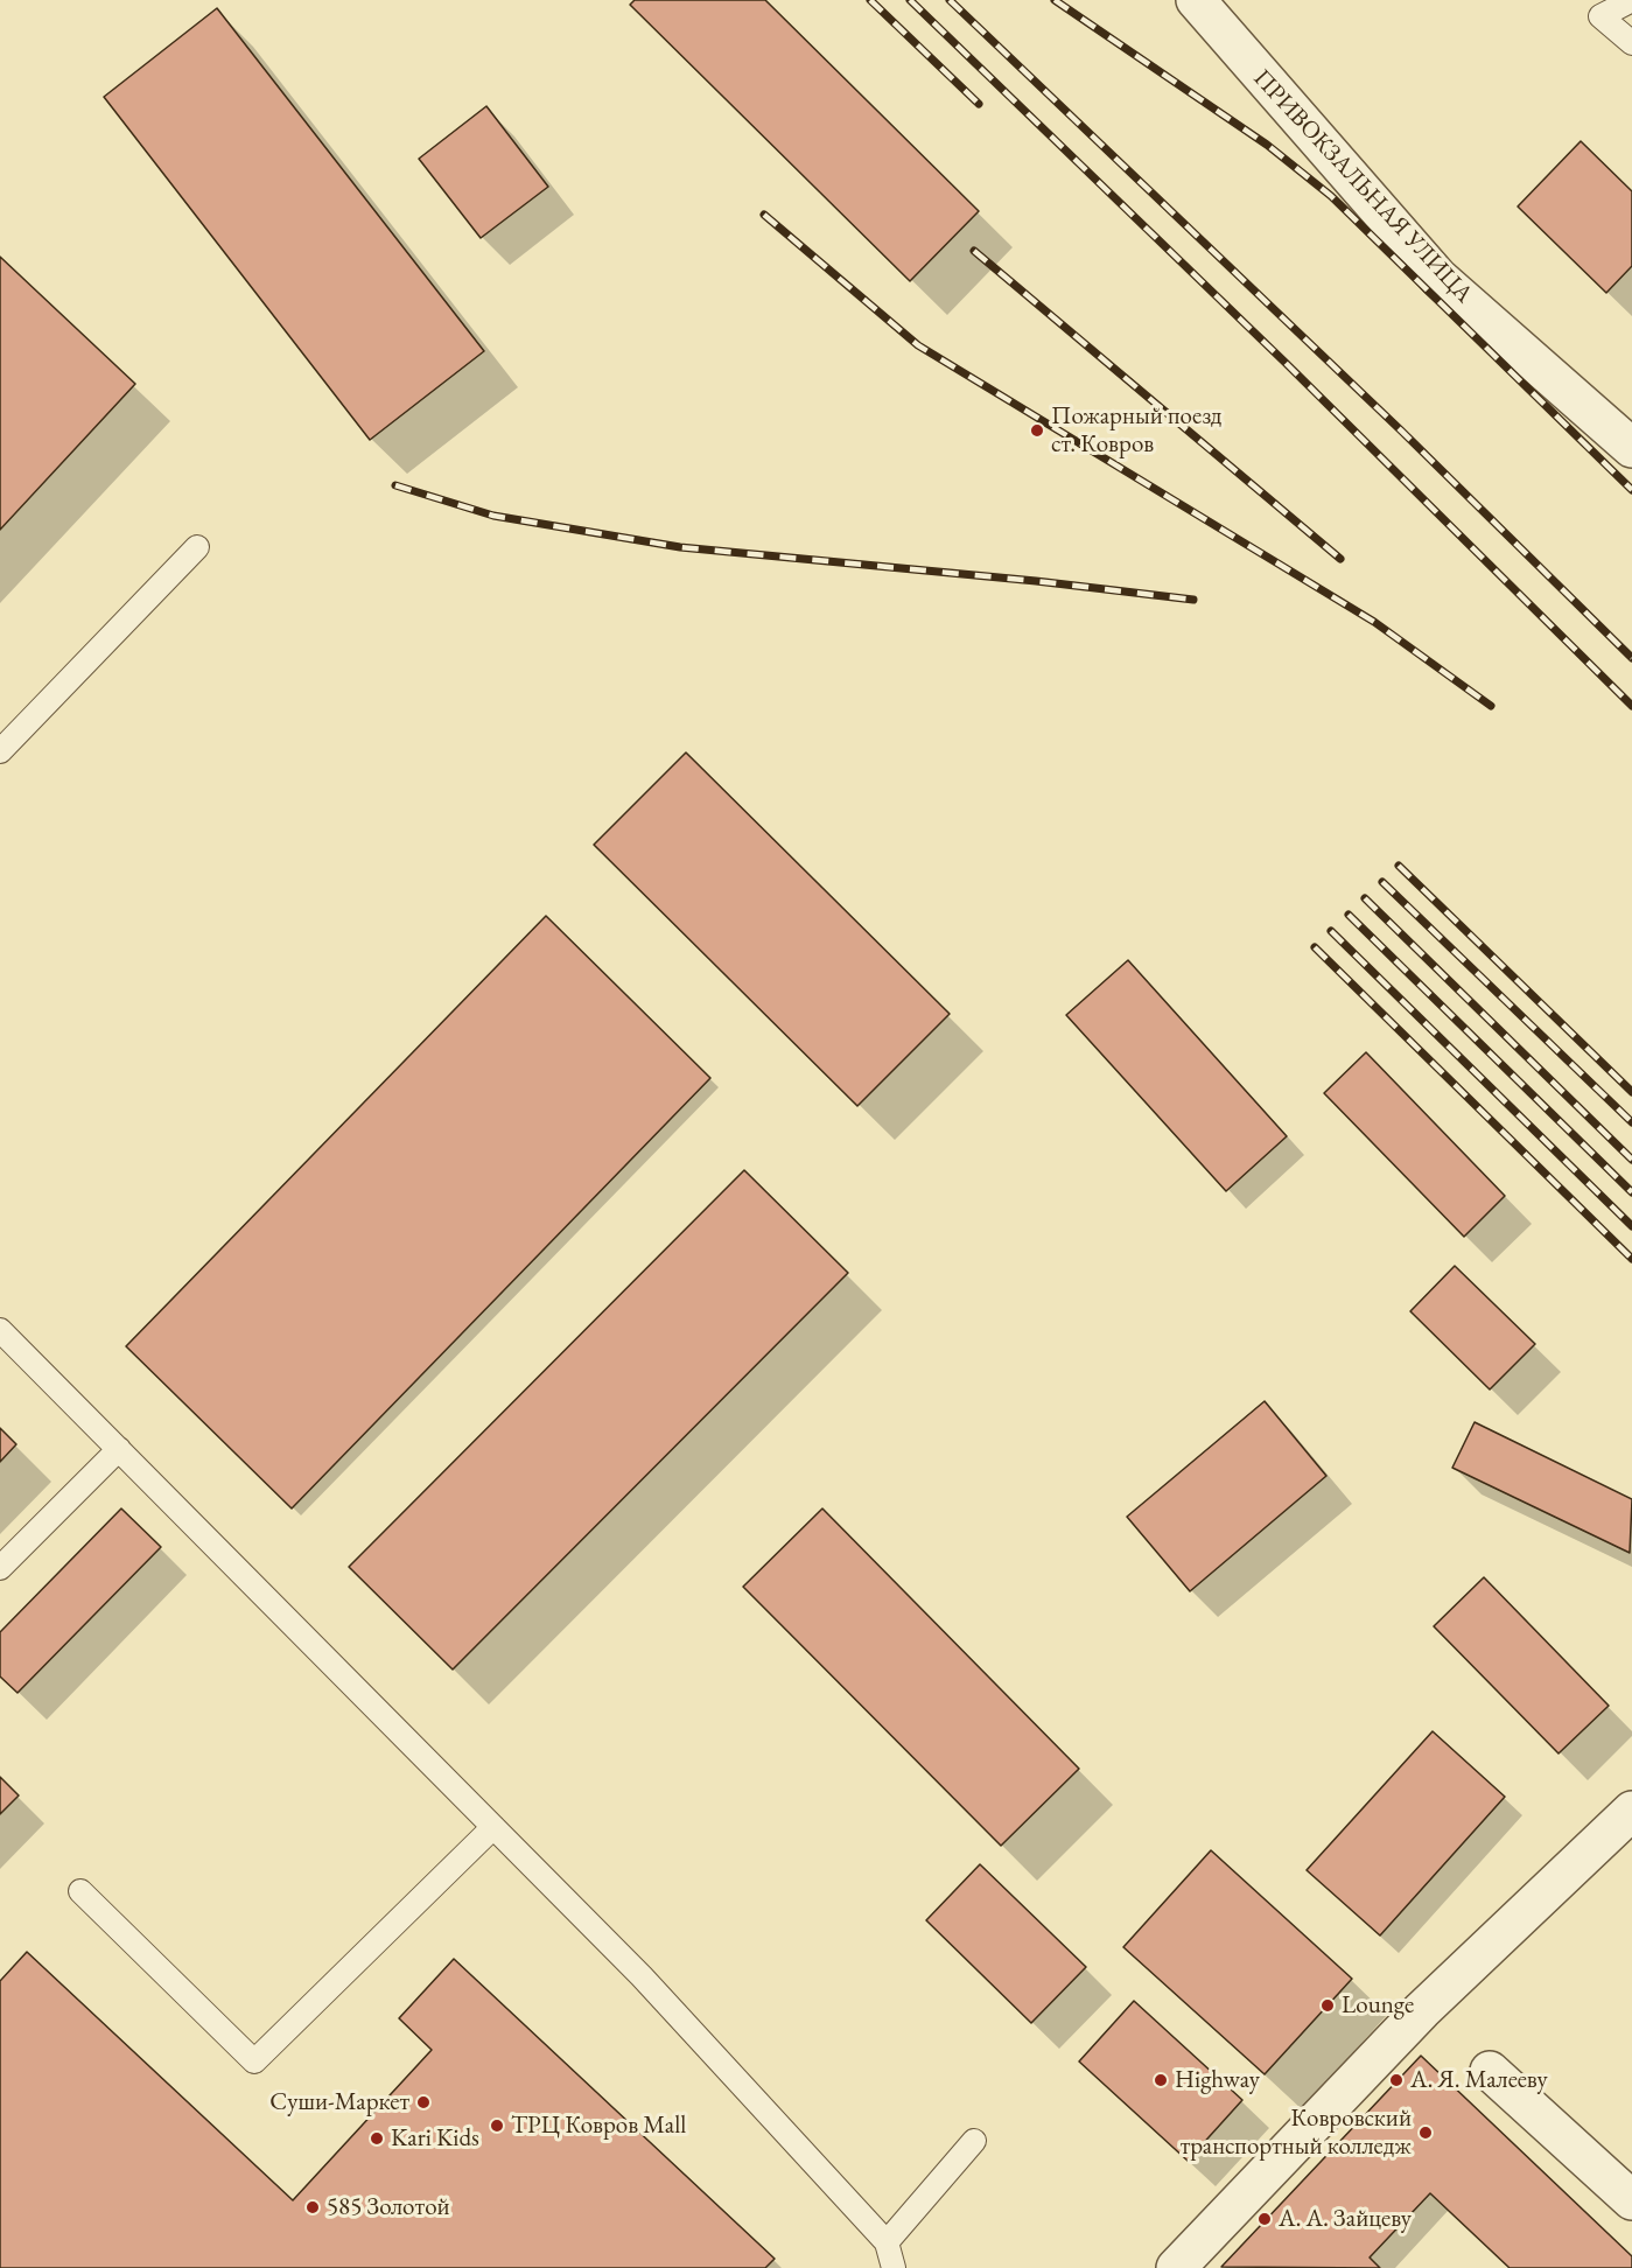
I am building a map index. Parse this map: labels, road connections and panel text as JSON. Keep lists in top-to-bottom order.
{
  "streets": {
    "street": ["ПРИВОКЗАЛЬНАЯ УЛИЦА"]
  },
  "places": [
    "Пожарный поезд ст. Ковров",
    "Lounge",
    "Highway",
    "А. Я. Малееву",
    "Суши-Маркет",
    "ТРЦ Ковров Mall",
    "Ковровский транспортный колледж",
    "Kari Kids",
    "585 Золотой",
    "А. А. Зайцеву"
  ]
}
